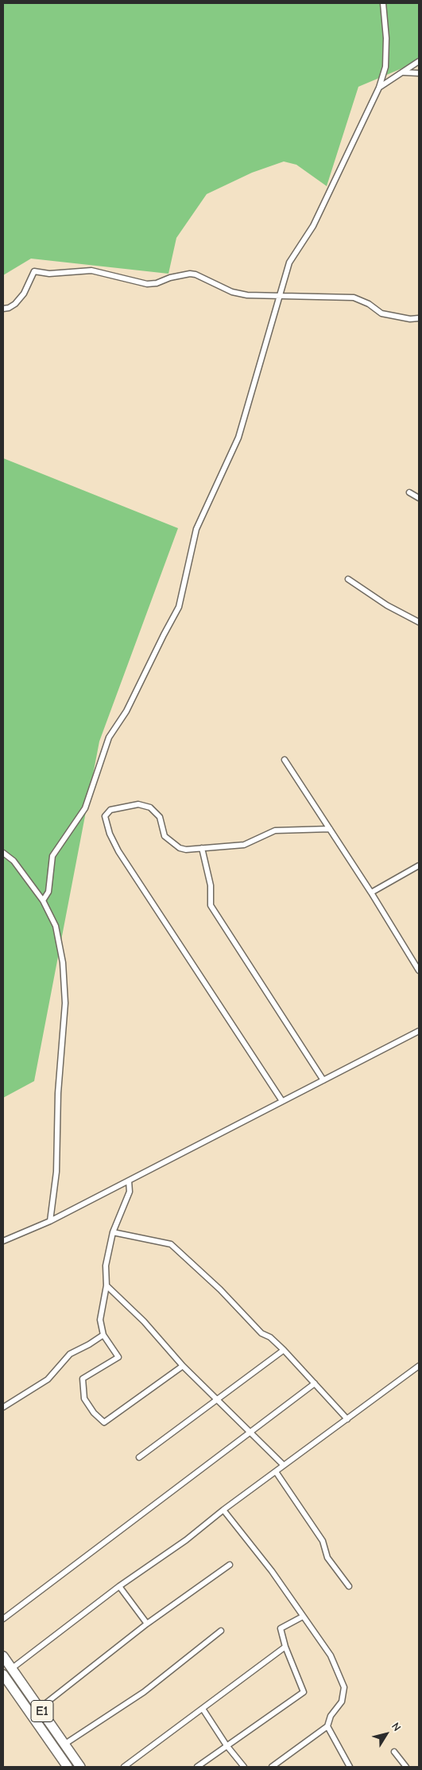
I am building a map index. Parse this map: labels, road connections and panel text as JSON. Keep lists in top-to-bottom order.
{
  "streets": {
    "highway": ["E1"]
  },
  "north": "top right"
}
